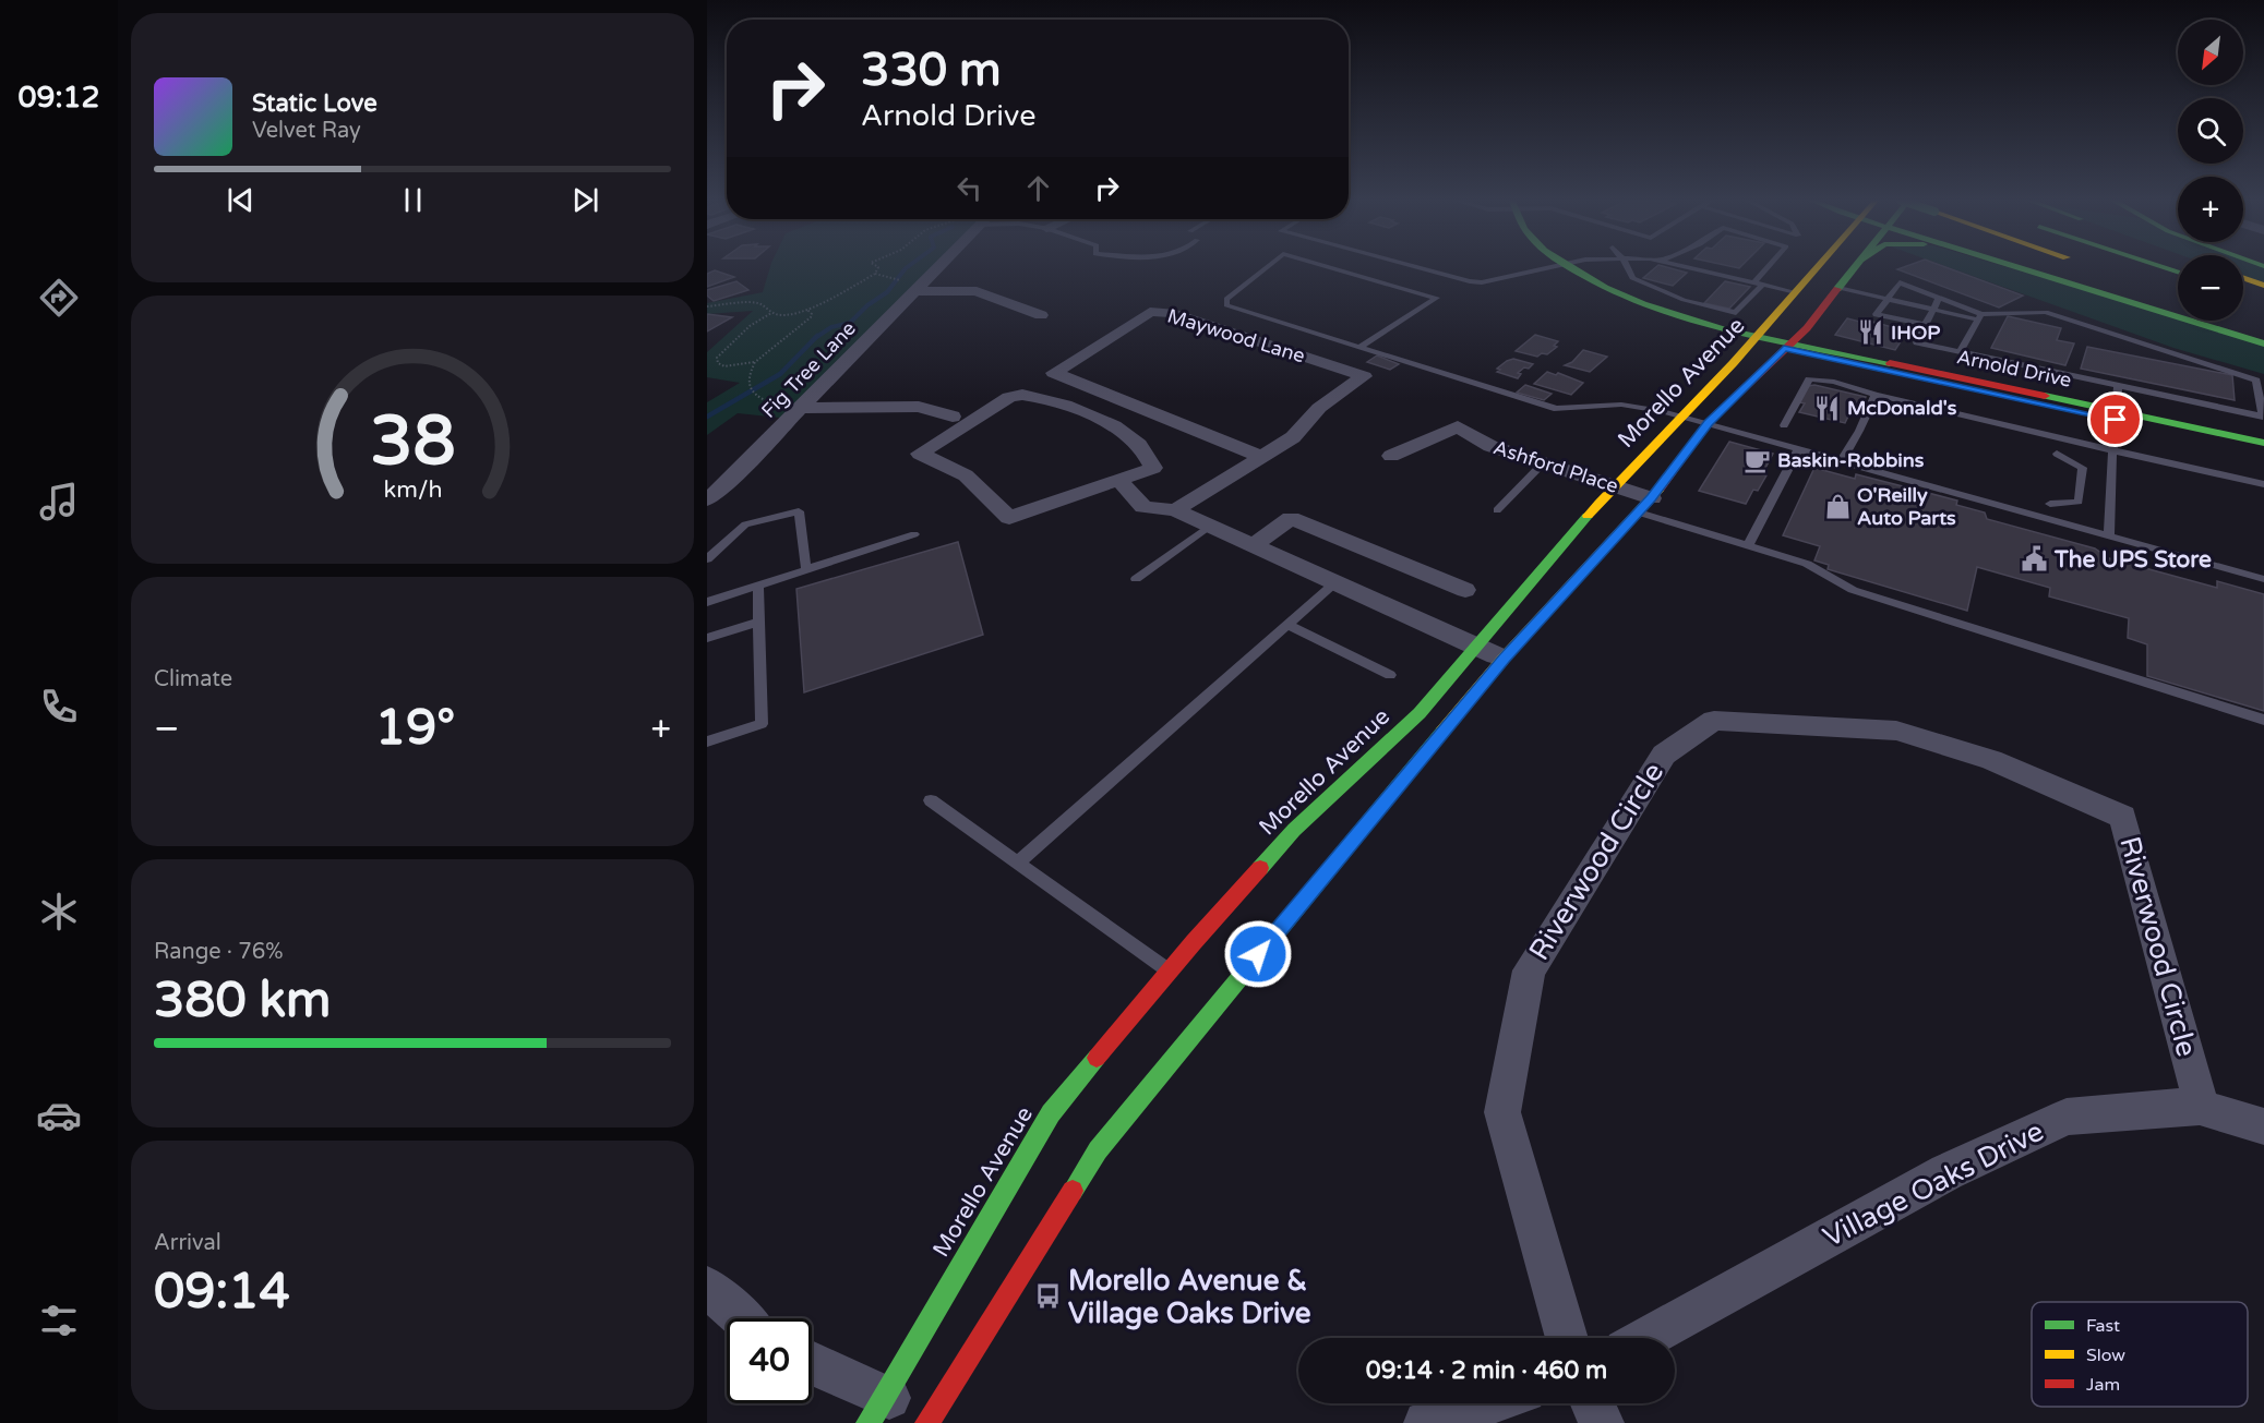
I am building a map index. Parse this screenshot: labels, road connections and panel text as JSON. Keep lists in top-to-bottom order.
{
  "streets": {
    "main road": ["Arnold Drive", "Morello Avenue"],
    "street": [
      "Maywood Lane",
      "Fig Tree Lane",
      "Ashford Place",
      "Riverwood Circle",
      "Village Oaks Drive"
    ]
  },
  "crossings": [
    ["Arnold Drive", "Morello Avenue"],
    ["Morello Avenue", "Ashford Place"],
    ["Riverwood Circle", "Village Oaks Drive"]
  ],
  "places": {
    "restaurant": ["IHOP", "McDonald's"],
    "cafe": ["Baskin-Robbins"],
    "shop": ["O'Reilly Auto Parts"],
    "public building": ["The UPS Store"],
    "bus stop": ["Morello Avenue & Village Oaks Drive"]
  },
  "legend": ["Fast", "Slow", "Jam"],
  "north": "bottom left",
  "page": {
    "tabs": "09:12",
    "map_buttons": ["+", "−"],
    "turn": ["330 m", "Arnold Drive"],
    "song": ["Static Love", "Velvet Ray"],
    "tile": [
      "Climate",
      ["Range · 76%", "380 km"],
      ["Arrival", "09:14"]
    ],
    "heat": ["−", "19°", "+"],
    "limit": "40",
    "trip": "09:14 · 2 min · 460 m",
    "gauge": ["38", "km/h"]
  }
}
